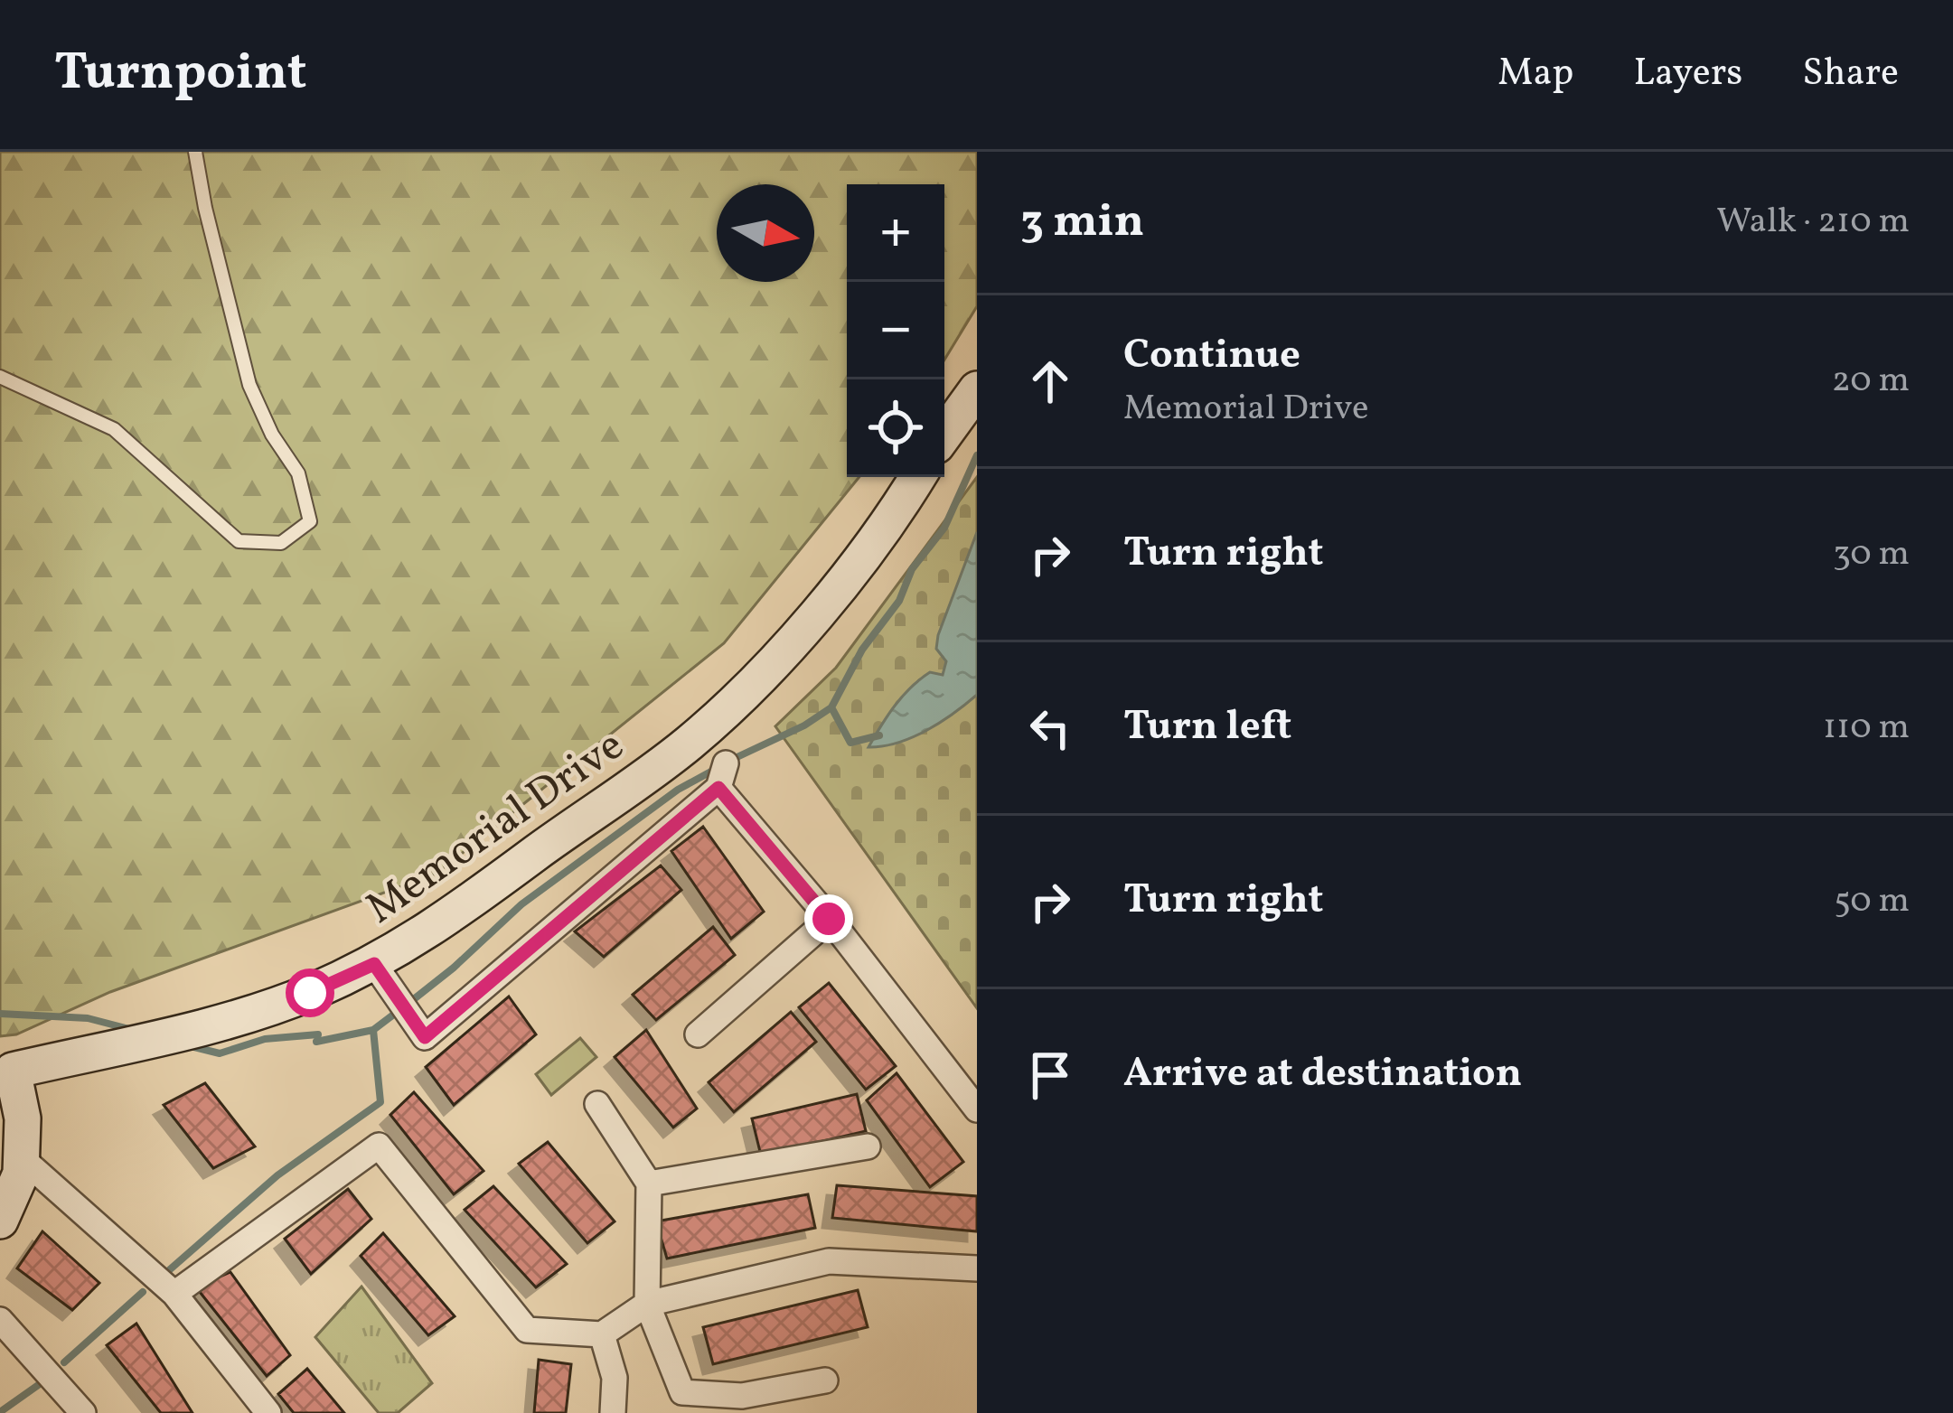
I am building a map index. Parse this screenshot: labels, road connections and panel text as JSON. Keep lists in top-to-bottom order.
{
  "streets": {
    "street": ["Memorial Drive"]
  },
  "north": "right",
  "page": {
    "header": "Turnpoint",
    "nav": ["Map", "Layers", "Share"],
    "heading": ["3 min", "Walk · 210 m"],
    "map_buttons": ["+", "−"],
    "list": [
      ["Continue", "Memorial Drive", "20 m"],
      ["Turn right", "30 m"],
      ["Turn left", "110 m"],
      ["Turn right", "50 m"],
      "Arrive at destination"
    ]
  }
}
